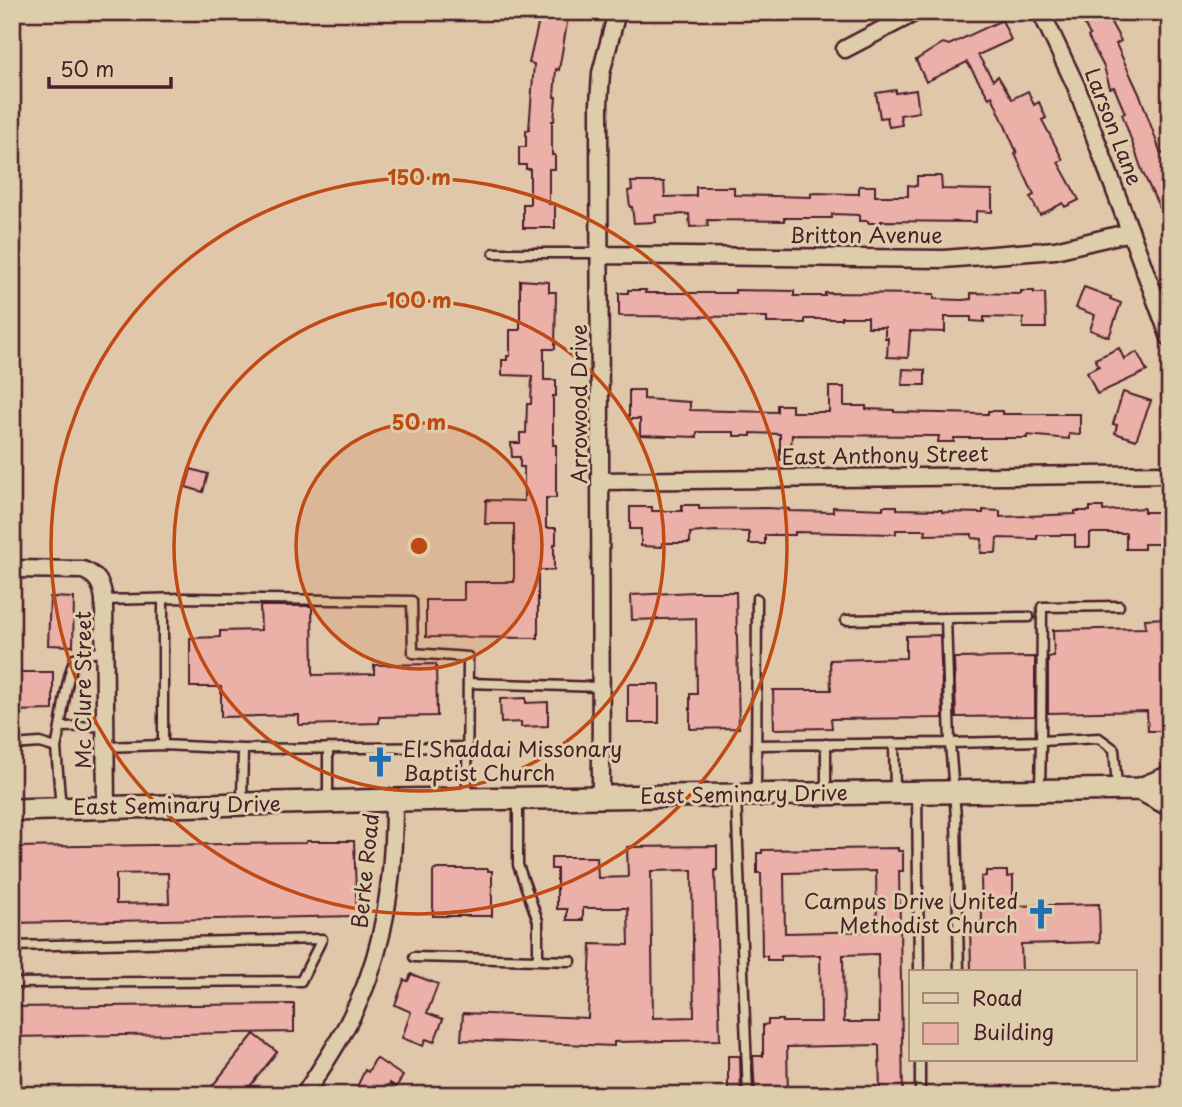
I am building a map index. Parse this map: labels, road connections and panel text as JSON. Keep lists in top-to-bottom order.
{
  "streets": {
    "main road": ["East Seminary Drive"],
    "street": [
      "Larson Lane",
      "Britton Avenue",
      "Arrowood Drive",
      "East Anthony Street",
      "Mc Clure Street",
      "Berke Road"
    ]
  },
  "crossings": [
    ["Larson Lane", "Britton Avenue"],
    ["Britton Avenue", "Arrowood Drive"],
    ["Arrowood Drive", "East Anthony Street"],
    ["Arrowood Drive", "East Seminary Drive"],
    ["Mc Clure Street", "East Seminary Drive"],
    ["East Seminary Drive", "Berke Road"]
  ],
  "places": {
    "church": ["El Shaddai Missonary Baptist Church", "Campus Drive United Methodist Church"]
  },
  "legend": ["Road", "Building"],
  "scale_bar": "50 m",
  "rings": ["150 m", "100 m", "50 m"]
}
